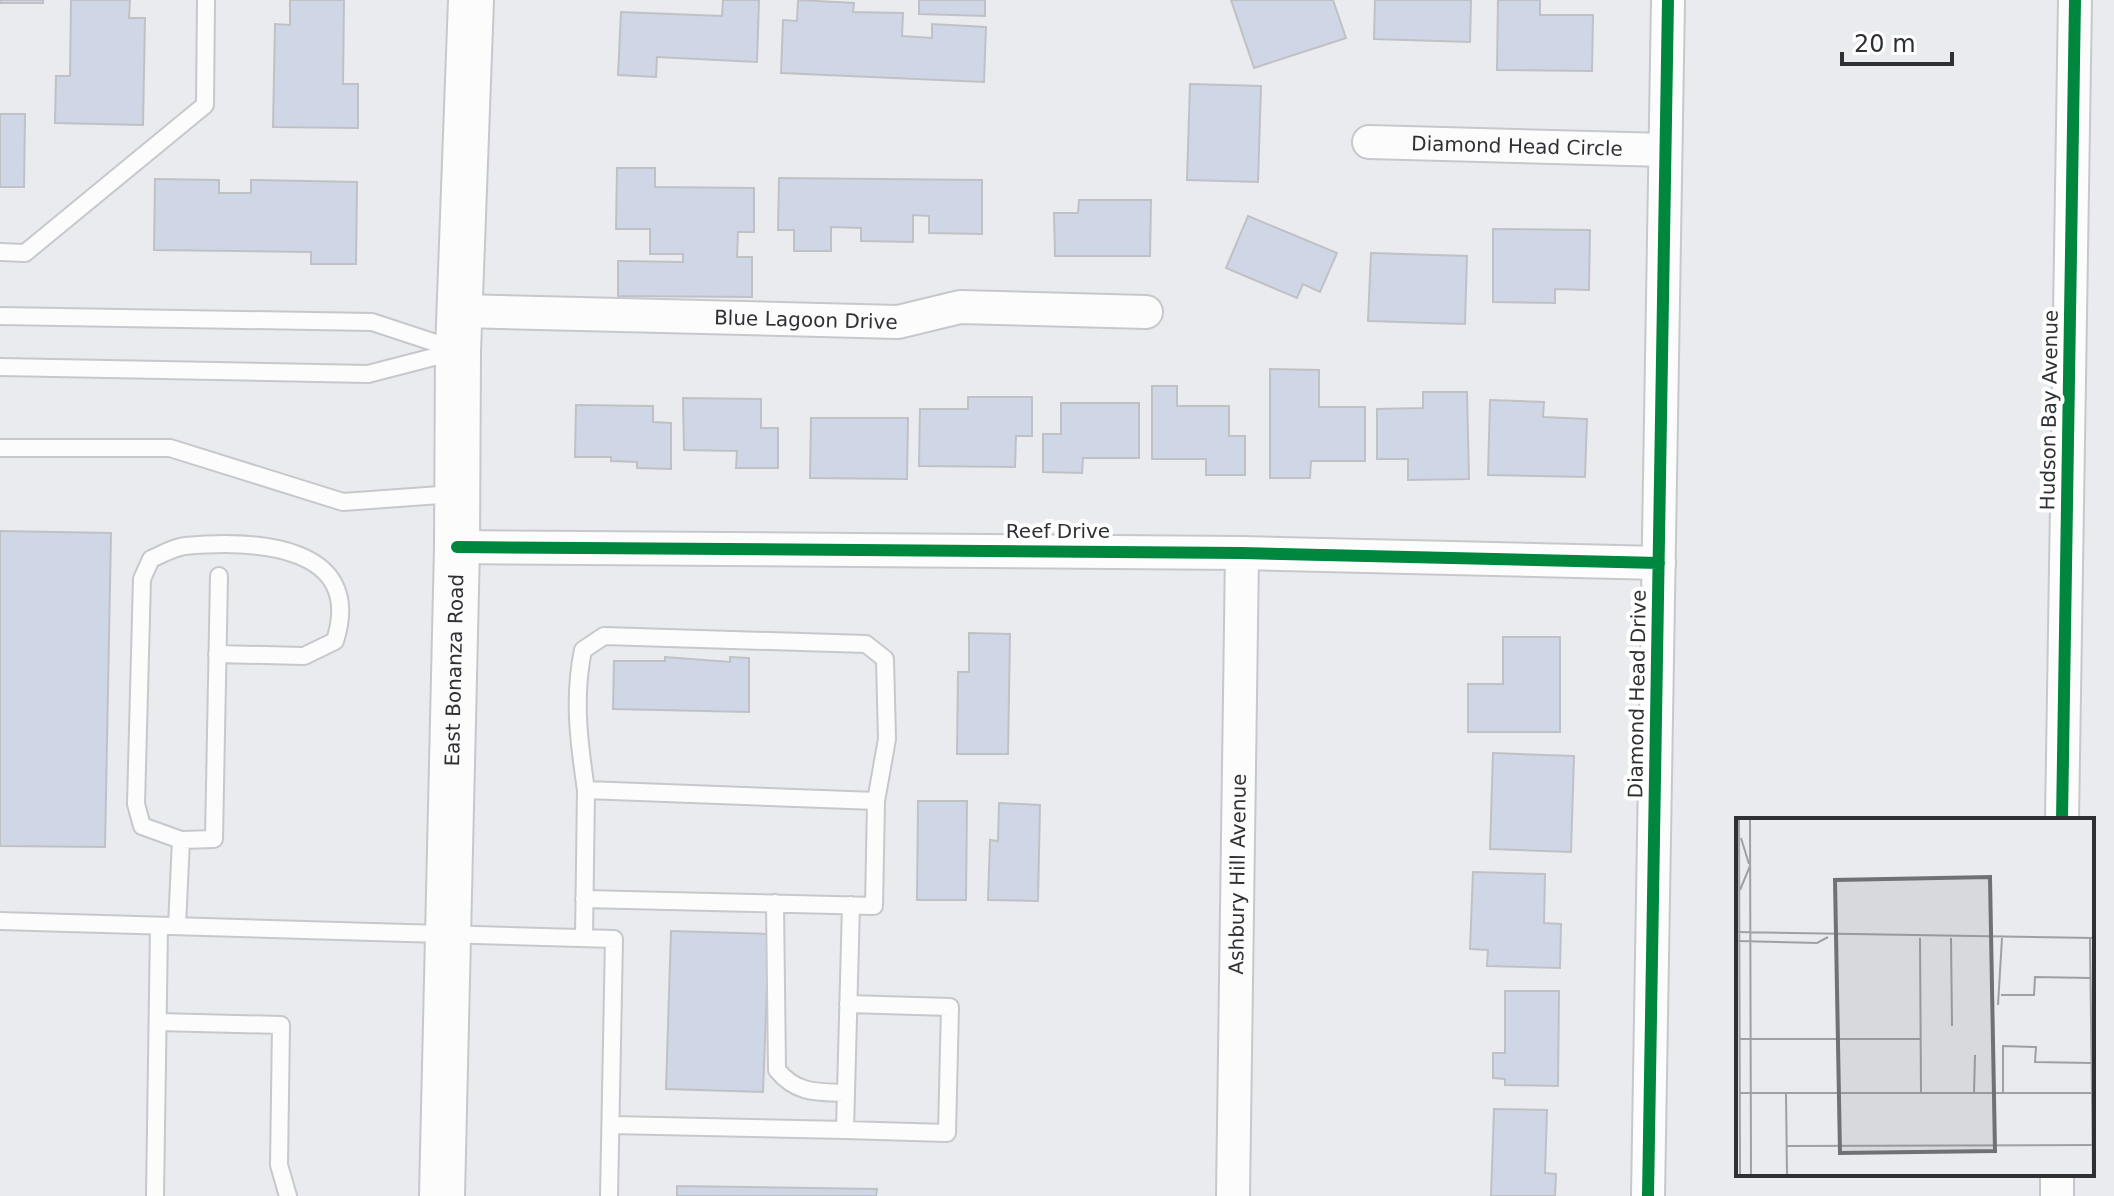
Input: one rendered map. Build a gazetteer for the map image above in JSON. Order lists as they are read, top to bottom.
{
  "streets": {
    "main road": ["East Bonanza Road"],
    "street": [
      "Diamond Head Circle",
      "Blue Lagoon Drive",
      "Hudson Bay Avenue",
      "Reef Drive",
      "Diamond Head Drive",
      "Ashbury Hill Avenue"
    ]
  },
  "crossings": [
    ["Diamond Head Circle", "Diamond Head Drive"],
    ["Blue Lagoon Drive", "East Bonanza Road"],
    ["Reef Drive", "East Bonanza Road"],
    ["Reef Drive", "Diamond Head Drive"],
    ["Reef Drive", "Ashbury Hill Avenue"]
  ],
  "scale_bar": "20 m"
}
